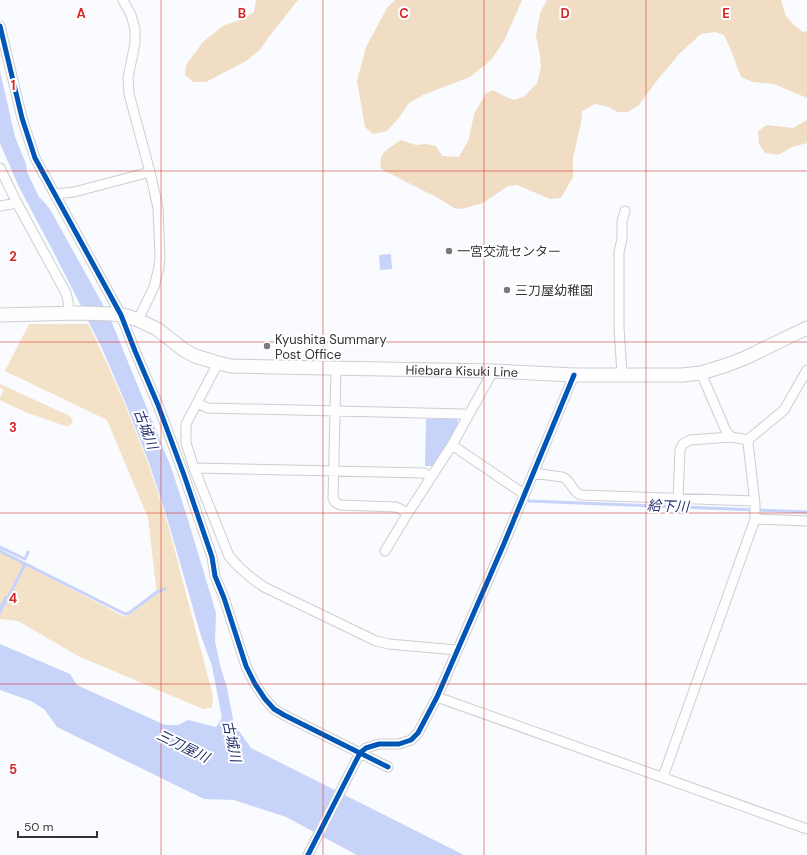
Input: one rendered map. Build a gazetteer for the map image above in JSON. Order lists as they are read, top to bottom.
{
  "streets": {
    "main road": ["Hiebara Kisuki Line"]
  },
  "water": ["古城川", "給下川", "三刀屋川"],
  "places": ["一宮交流センター", "三刀屋幼稚園", "Kyushita Summary Post Office"],
  "scale_bar": "50 m",
  "grid": {
    "columns": [
      "A",
      "B",
      "C",
      "D",
      "E"
    ],
    "rows": [
      "1",
      "2",
      "3",
      "4",
      "5"
    ]
  }
}
